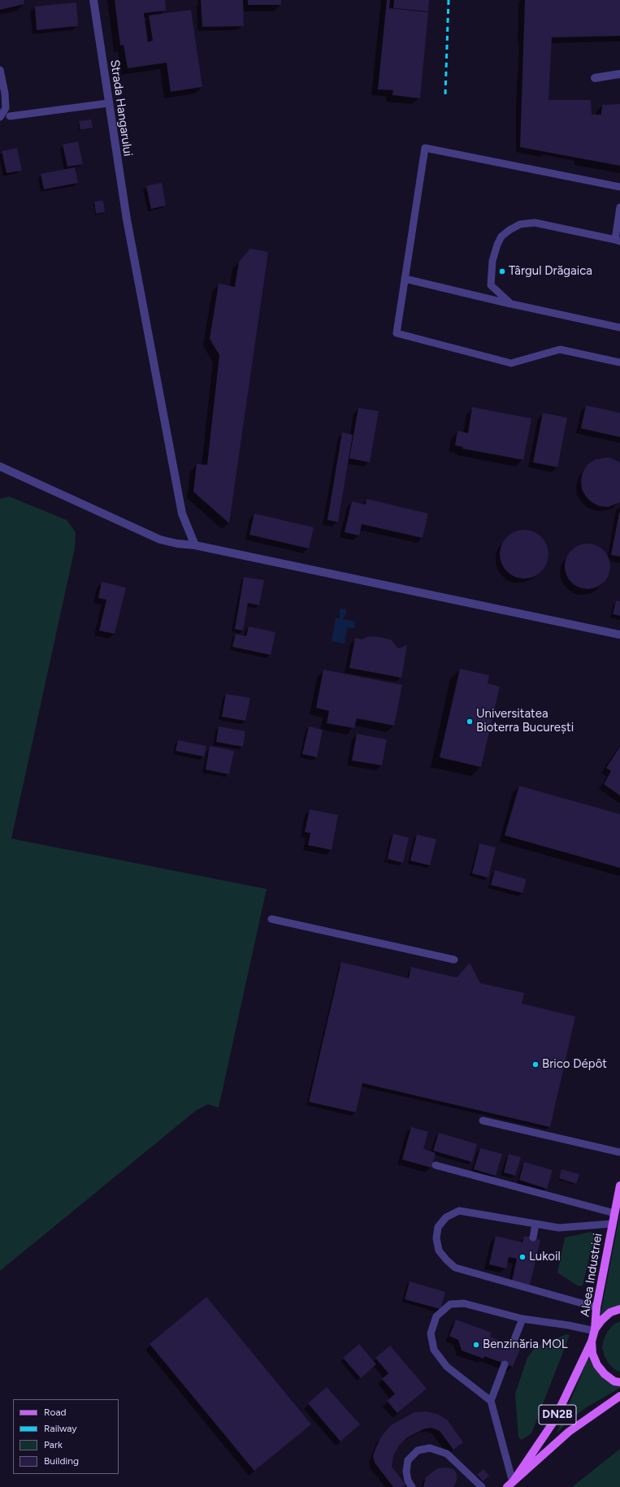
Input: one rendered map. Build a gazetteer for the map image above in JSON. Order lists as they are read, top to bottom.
{
  "streets": {
    "main road": ["Aleea Industriei", "DN2B"],
    "street": ["Strada Hangarului"]
  },
  "crossings": [
    ["Aleea Industriei", "DN2B"]
  ],
  "places": [
    "Târgul Drăgaica",
    "Universitatea Bioterra București",
    "Brico Dépôt",
    "Lukoil",
    "Benzinăria MOL"
  ],
  "legend": [
    "Road",
    "Railway",
    "Park",
    "Building"
  ]
}
